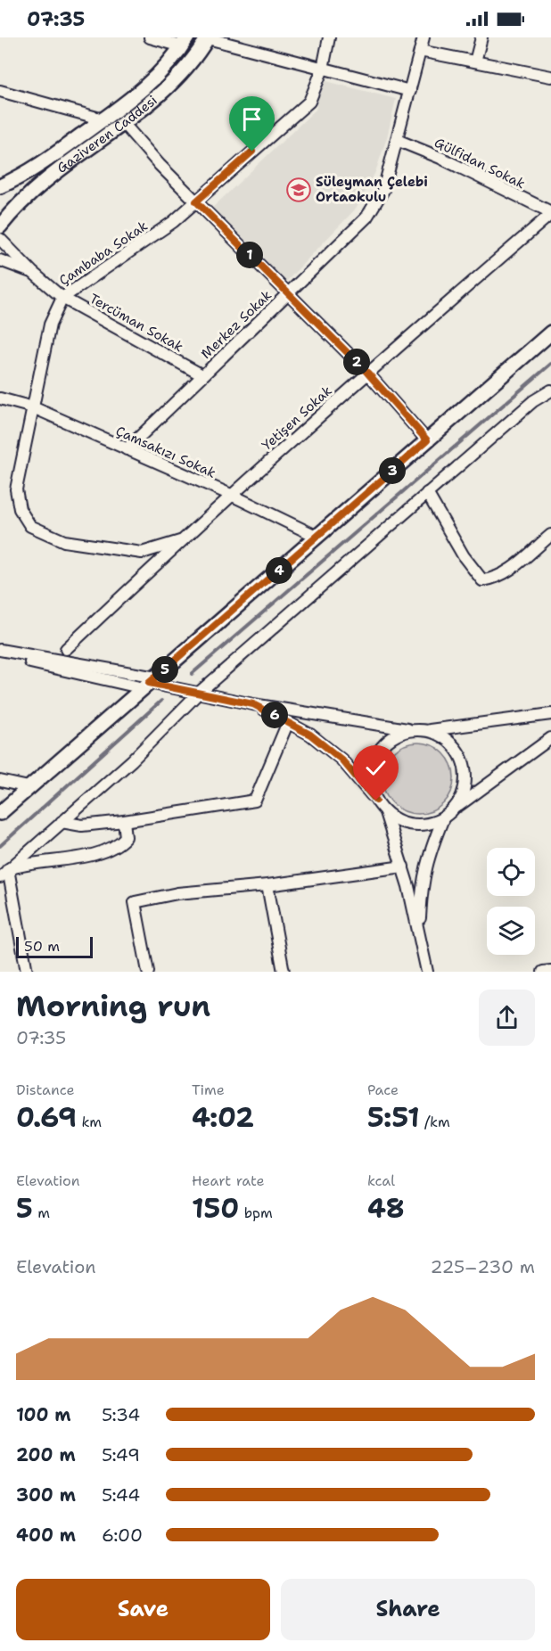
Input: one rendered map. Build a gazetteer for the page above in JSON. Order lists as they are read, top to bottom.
{
  "streets": {
    "main road": ["Gaziveren Caddesi"],
    "street": [
      "Gülfidan Sokak",
      "Çambaba Sokak",
      "Tercüman Sokak",
      "Merkez Sokak",
      "Yetişen Sokak",
      "Çamsakızı Sokak"
    ]
  },
  "crossings": [
    ["Gülfidan Sokak", "Merkez Sokak"],
    ["Gülfidan Sokak", "Yetişen Sokak"],
    ["Çambaba Sokak", "Tercüman Sokak"],
    ["Çambaba Sokak", "Yetişen Sokak"],
    ["Çambaba Sokak", "Çamsakızı Sokak"],
    ["Tercüman Sokak", "Merkez Sokak"],
    ["Merkez Sokak", "Çamsakızı Sokak"],
    ["Yetişen Sokak", "Çamsakızı Sokak"]
  ],
  "places": {
    "school or university": ["Süleyman Çelebi Ortaokulu"]
  },
  "scale_bar": "50 m",
  "page": {
    "status": "07:35",
    "pins": [
      "1",
      "2",
      "3",
      "4",
      "5",
      "6"
    ],
    "scale": "50 m",
    "heading": ["Morning run", "07:35"],
    "stats": [
      ["Distance", "0.69 km"],
      ["Time", "4:02"],
      ["Pace", "5:51 /km"],
      ["Elevation", "5 m"],
      ["Heart rate", "150 bpm"],
      ["kcal", "48"]
    ],
    "chart": ["Elevation", "225–230 m"],
    "list": [
      {
        "name": "100 m",
        "note": "5:34"
      },
      {
        "name": "200 m",
        "note": "5:49"
      },
      {
        "name": "300 m",
        "note": "5:44"
      },
      {
        "name": "400 m",
        "note": "6:00"
      }
    ],
    "buttons": ["Save", "Share"]
  }
}
